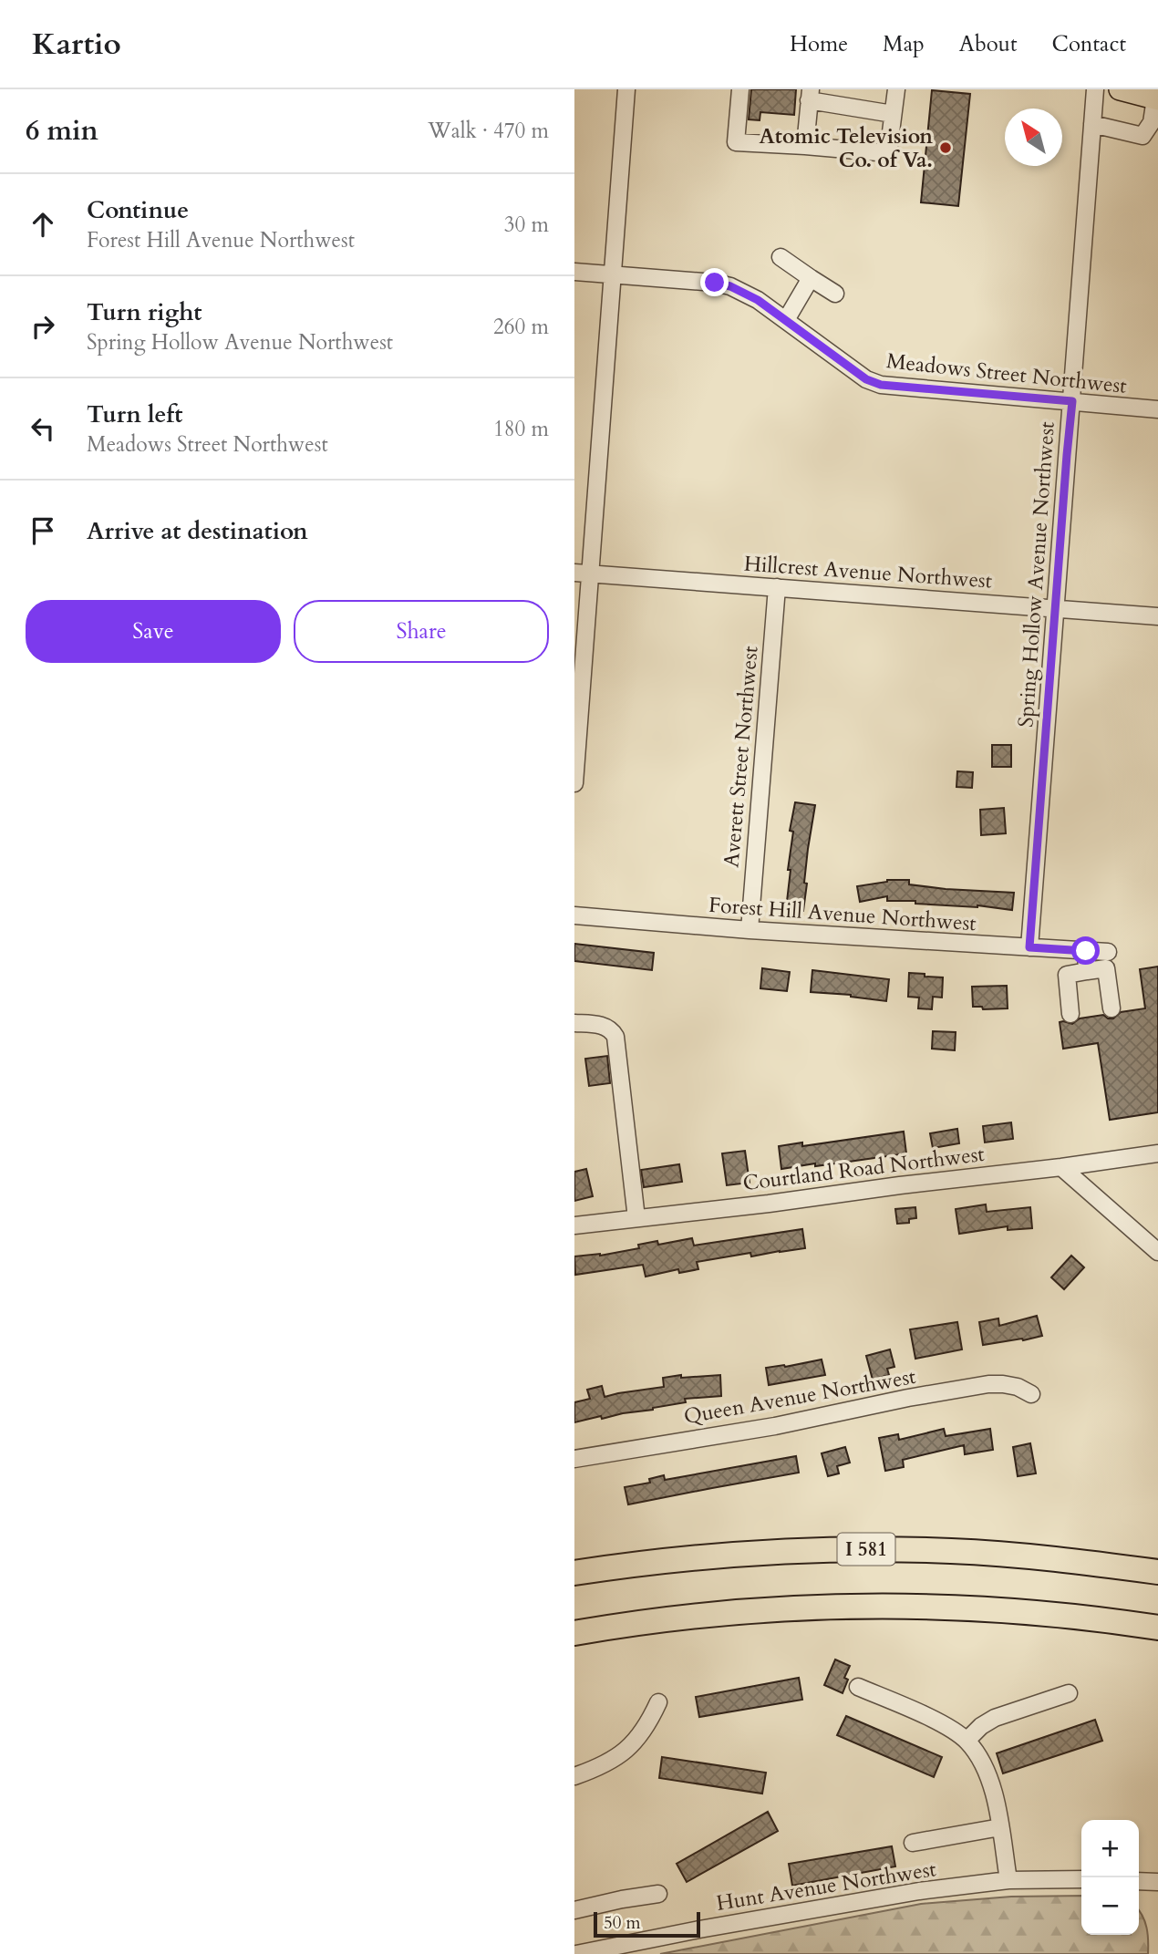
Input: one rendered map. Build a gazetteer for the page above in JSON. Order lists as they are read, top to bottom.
{
  "streets": {
    "highway": ["I 581"],
    "street": [
      "Meadows Street Northwest",
      "Hillcrest Avenue Northwest",
      "Spring Hollow Avenue Northwest",
      "Averett Street Northwest",
      "Forest Hill Avenue Northwest",
      "Courtland Road Northwest",
      "Queen Avenue Northwest",
      "Hunt Avenue Northwest"
    ]
  },
  "crossings": [
    ["Meadows Street Northwest", "Spring Hollow Avenue Northwest"],
    ["Hillcrest Avenue Northwest", "Spring Hollow Avenue Northwest"],
    ["Hillcrest Avenue Northwest", "Averett Street Northwest"],
    ["Spring Hollow Avenue Northwest", "Forest Hill Avenue Northwest"],
    ["Averett Street Northwest", "Forest Hill Avenue Northwest"]
  ],
  "places": ["Atomic Television Co. of Va."],
  "scale_bar": "50 m",
  "north": "top left",
  "page": {
    "header": "Kartio",
    "nav": [
      "Home",
      "Map",
      "About",
      "Contact"
    ],
    "heading": ["6 min", "Walk · 470 m"],
    "list": [
      ["Continue", "Forest Hill Avenue Northwest", "30 m"],
      ["Turn right", "Spring Hollow Avenue Northwest", "260 m"],
      ["Turn left", "Meadows Street Northwest", "180 m"],
      "Arrive at destination"
    ],
    "buttons": ["Save", "Share"],
    "map_buttons": ["+", "−"],
    "scale": "50 m"
  }
}
